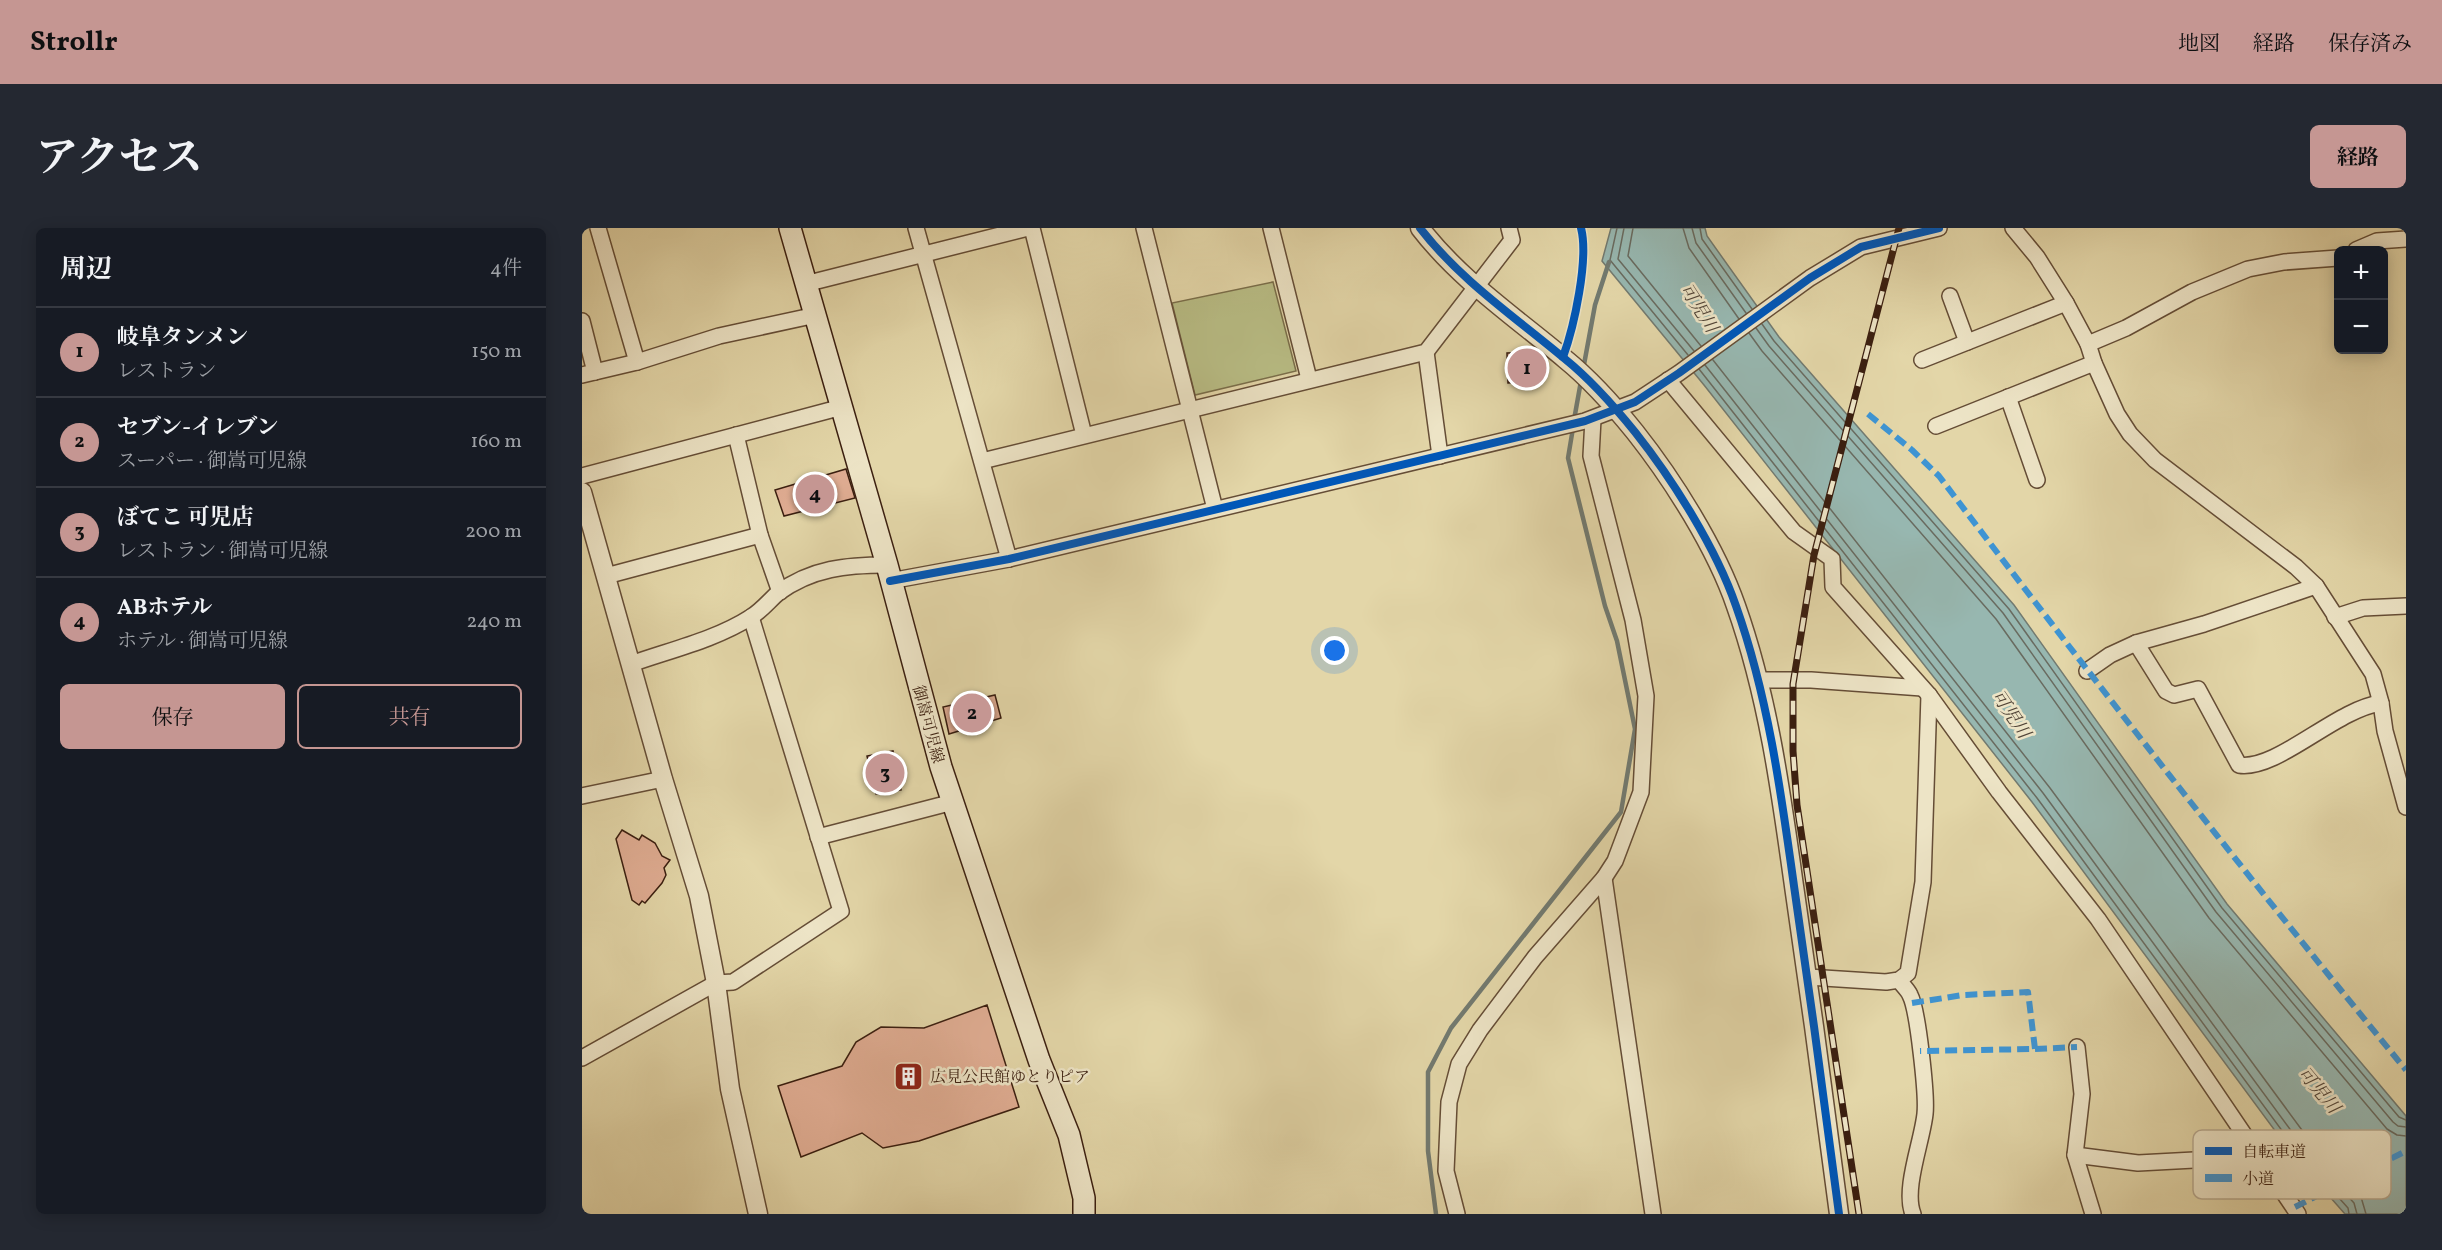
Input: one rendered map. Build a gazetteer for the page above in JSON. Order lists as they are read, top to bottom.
{
  "streets": {
    "main road": ["御嵩可児線"]
  },
  "water": ["可児川"],
  "places": {
    "building": ["広見公民館ゆとりピア"]
  },
  "legend": ["自転車道", "小道"],
  "page": {
    "header": "Strollr",
    "nav": ["地図", "経路", "保存済み"],
    "title": "アクセス",
    "buttons": [
      "経路",
      ["保存", "共有"]
    ],
    "heading": ["周辺", "4件"],
    "map_buttons": ["+", "−"],
    "list": [
      {
        "mark": "1",
        "name": "岐阜タンメン",
        "note": "レストラン",
        "value": "150 m"
      },
      {
        "mark": "2",
        "name": "セブン-イレブン",
        "note": "スーパー · 御嵩可児線",
        "value": "160 m"
      },
      {
        "mark": "3",
        "name": "ぼてこ 可児店",
        "note": "レストラン · 御嵩可児線",
        "value": "200 m"
      },
      {
        "mark": "4",
        "name": "ABホテル",
        "note": "ホテル · 御嵩可児線",
        "value": "240 m"
      }
    ],
    "pins": [
      "1",
      "4",
      "2",
      "3"
    ]
  }
}
